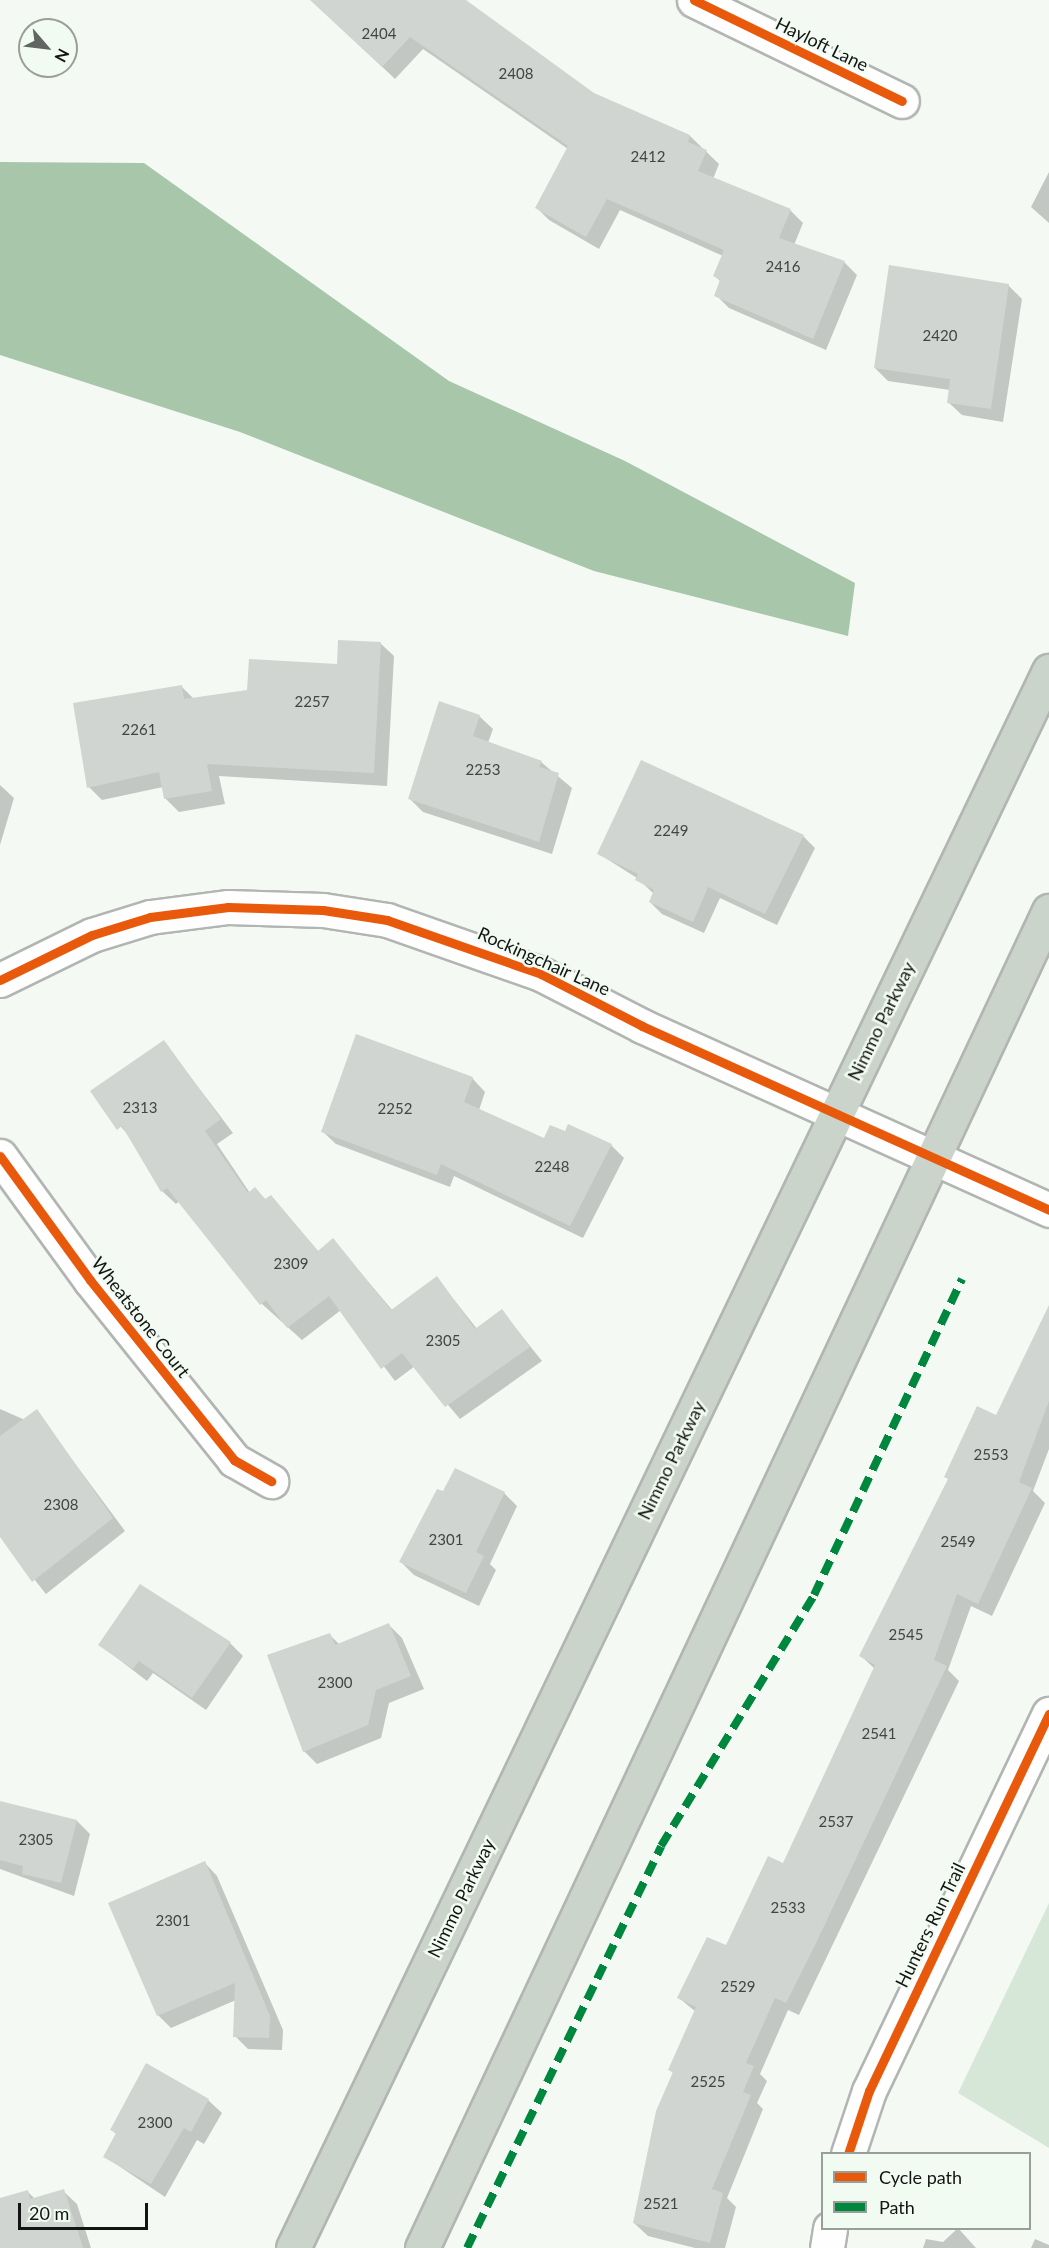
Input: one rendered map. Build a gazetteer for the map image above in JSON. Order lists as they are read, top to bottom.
{
  "streets": {
    "highway": ["Nimmo Parkway"],
    "street": [
      "Hayloft Lane",
      "Rockingchair Lane",
      "Wheatstone Court",
      "Hunters Run Trail"
    ]
  },
  "crossings": [
    ["Rockingchair Lane", "Nimmo Parkway"]
  ],
  "house_numbers": [
    "2404",
    "2408",
    "2412",
    "2416",
    "2420",
    "2257",
    "2261",
    "2253",
    "2249",
    "2313",
    "2252",
    "2248",
    "2309",
    "2305",
    "2553",
    "2308",
    "2301",
    "2549",
    "2545",
    "2300",
    "2541",
    "2537",
    "2305",
    "2533",
    "2301",
    "2529",
    "2525",
    "2300",
    "2521"
  ],
  "legend": ["Cycle path", "Path"],
  "scale_bar": "20 m",
  "north": "bottom right"
}
